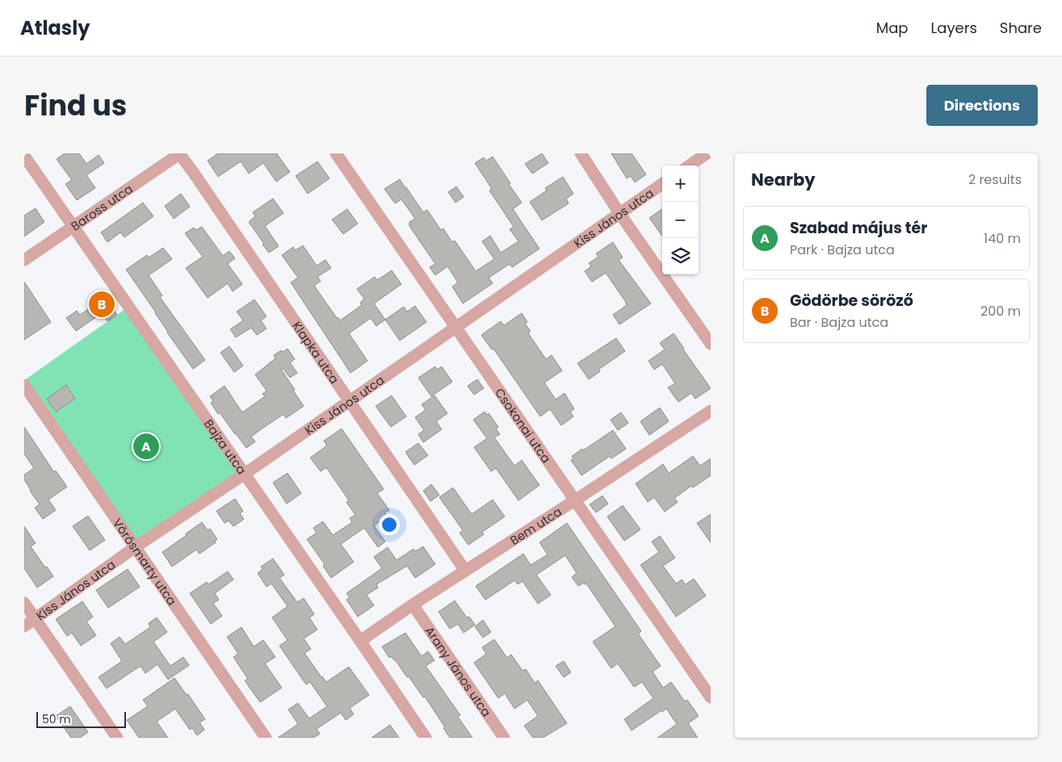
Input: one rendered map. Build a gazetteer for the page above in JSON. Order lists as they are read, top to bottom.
{
  "streets": {
    "street": [
      "Baross utca",
      "Kiss János utca",
      "Klapka utca",
      "Csokonai utca",
      "Bajza utca",
      "Bem utca",
      "Vörösmarty utca",
      "Arany János utca"
    ]
  },
  "crossings": [
    ["Baross utca", "Klapka utca"],
    ["Baross utca", "Bajza utca"],
    ["Kiss János utca", "Klapka utca"],
    ["Kiss János utca", "Csokonai utca"],
    ["Kiss János utca", "Bajza utca"],
    ["Kiss János utca", "Vörösmarty utca"],
    ["Klapka utca", "Bem utca"],
    ["Csokonai utca", "Bem utca"],
    ["Bajza utca", "Bem utca"],
    ["Bem utca", "Arany János utca"]
  ],
  "scale_bar": "50 m",
  "page": {
    "header": "Atlasly",
    "nav": ["Map", "Layers", "Share"],
    "title": "Find us",
    "buttons": "Directions",
    "heading": ["Nearby", "2 results"],
    "map_buttons": ["+", "−"],
    "list": [
      {
        "mark": "A",
        "name": "Szabad május tér",
        "note": "Park · Bajza utca",
        "value": "140 m"
      },
      {
        "mark": "B",
        "name": "Gödörbe söröző",
        "note": "Bar · Bajza utca",
        "value": "200 m"
      }
    ],
    "pins": ["B", "A"],
    "scale": "50 m"
  }
}
